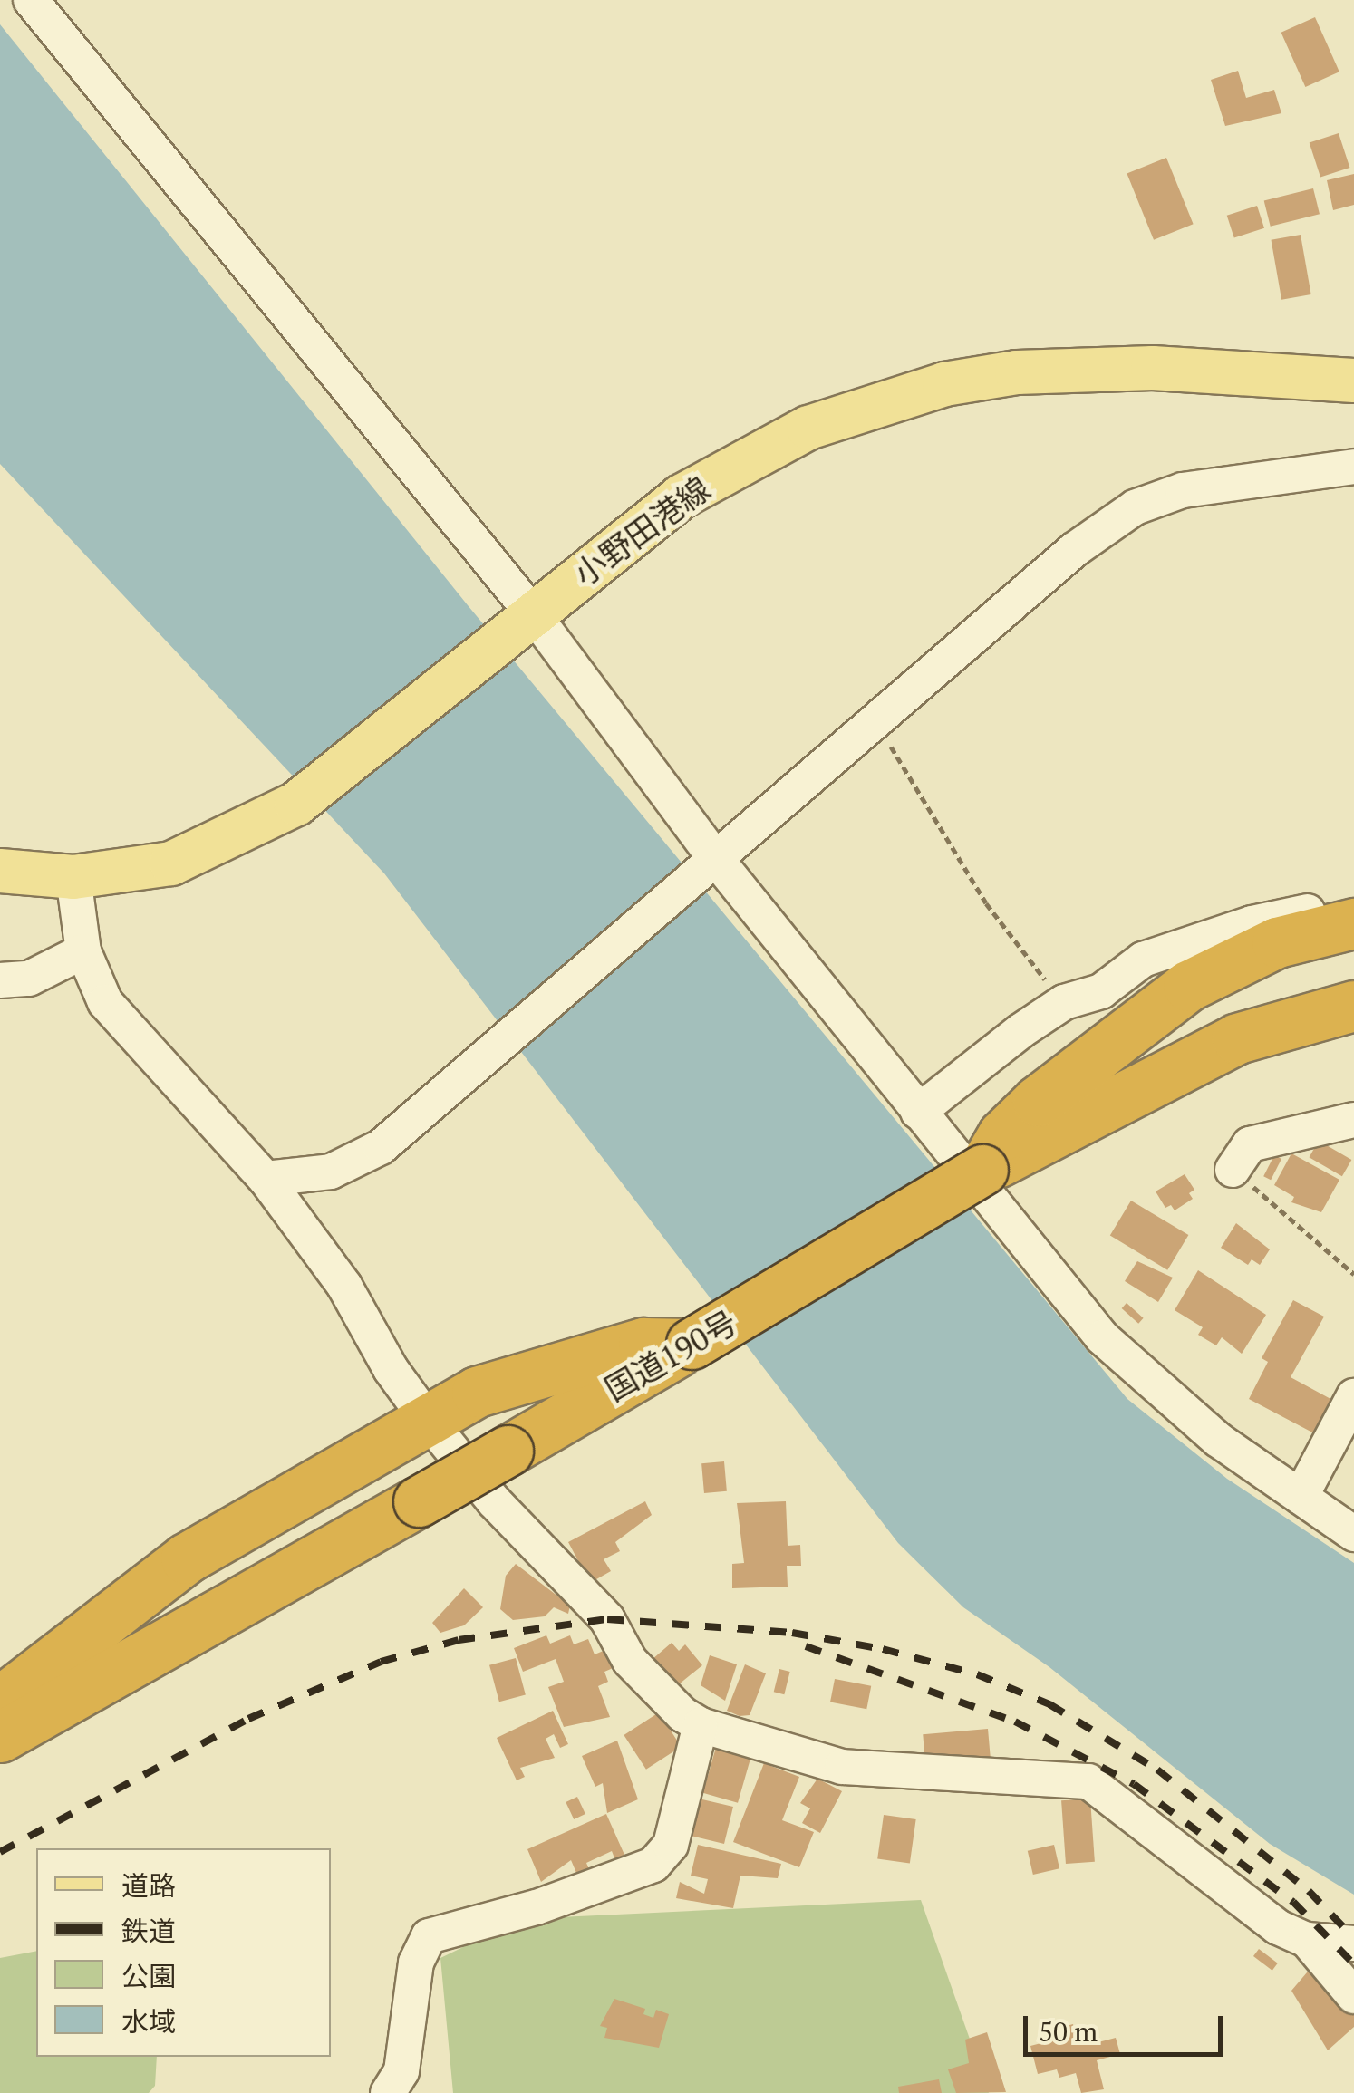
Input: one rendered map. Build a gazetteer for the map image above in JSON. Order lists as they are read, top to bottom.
{
  "streets": {
    "highway": ["国道190号"],
    "main road": ["小野田港線"]
  },
  "legend": [
    "道路",
    "鉄道",
    "公園",
    "水域"
  ],
  "scale_bar": "50 m"
}
